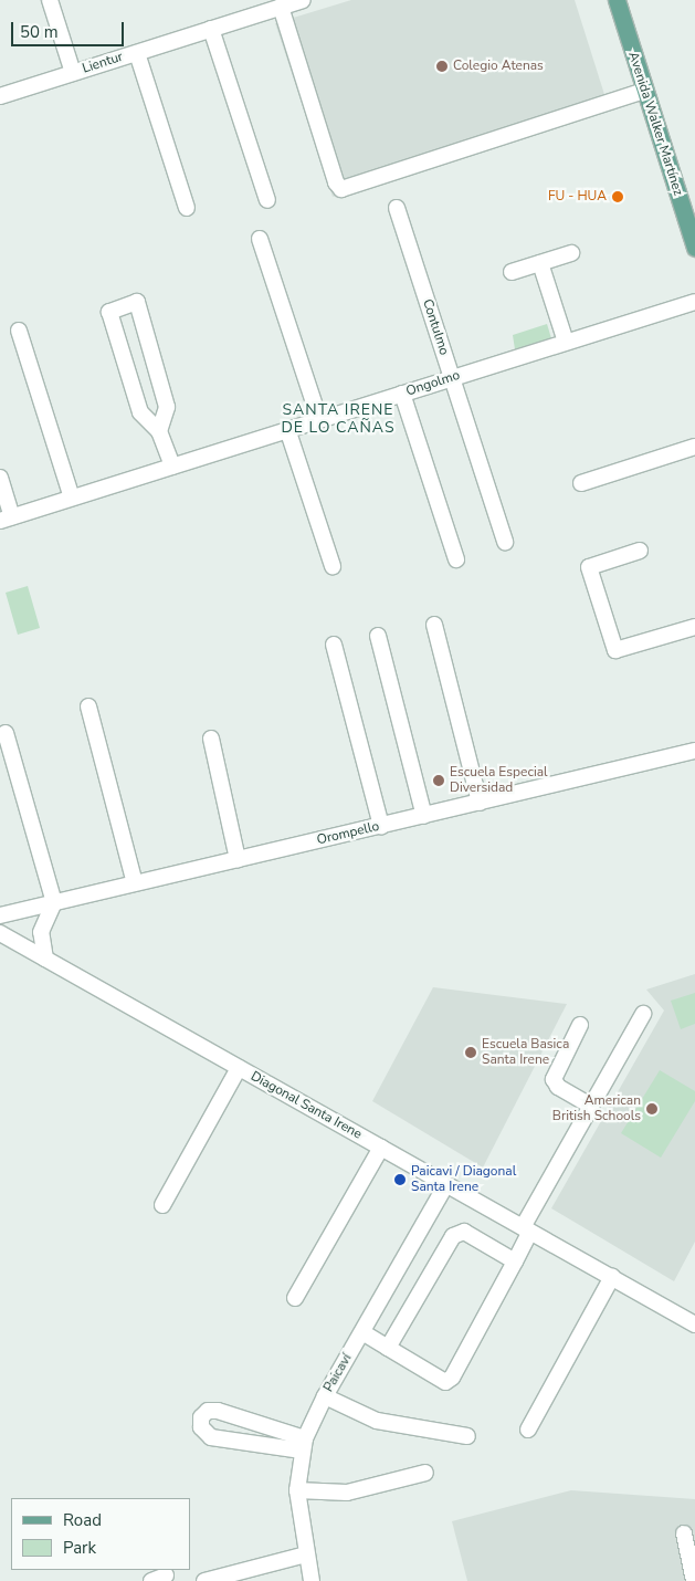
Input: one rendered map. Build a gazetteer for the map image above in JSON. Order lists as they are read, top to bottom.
{
  "streets": {
    "main road": ["Avenida Walker Martínez"],
    "street": [
      "Lientur",
      "Contulmo",
      "Ongolmo",
      "Orompello",
      "Diagonal Santa Irene",
      "Paicaví"
    ]
  },
  "crossings": [
    ["Contulmo", "Ongolmo"],
    ["Diagonal Santa Irene", "Paicaví"]
  ],
  "districts": ["SANTA IRENE DE LO CAÑAS"],
  "places": [
    "Colegio Atenas",
    "FU - HUA",
    "Escuela Especial Diversidad",
    "Escuela Basica Santa Irene",
    "American British Schools",
    "Paicavi / Diagonal Santa Irene"
  ],
  "legend": ["Road", "Park"],
  "scale_bar": "50 m"
}
